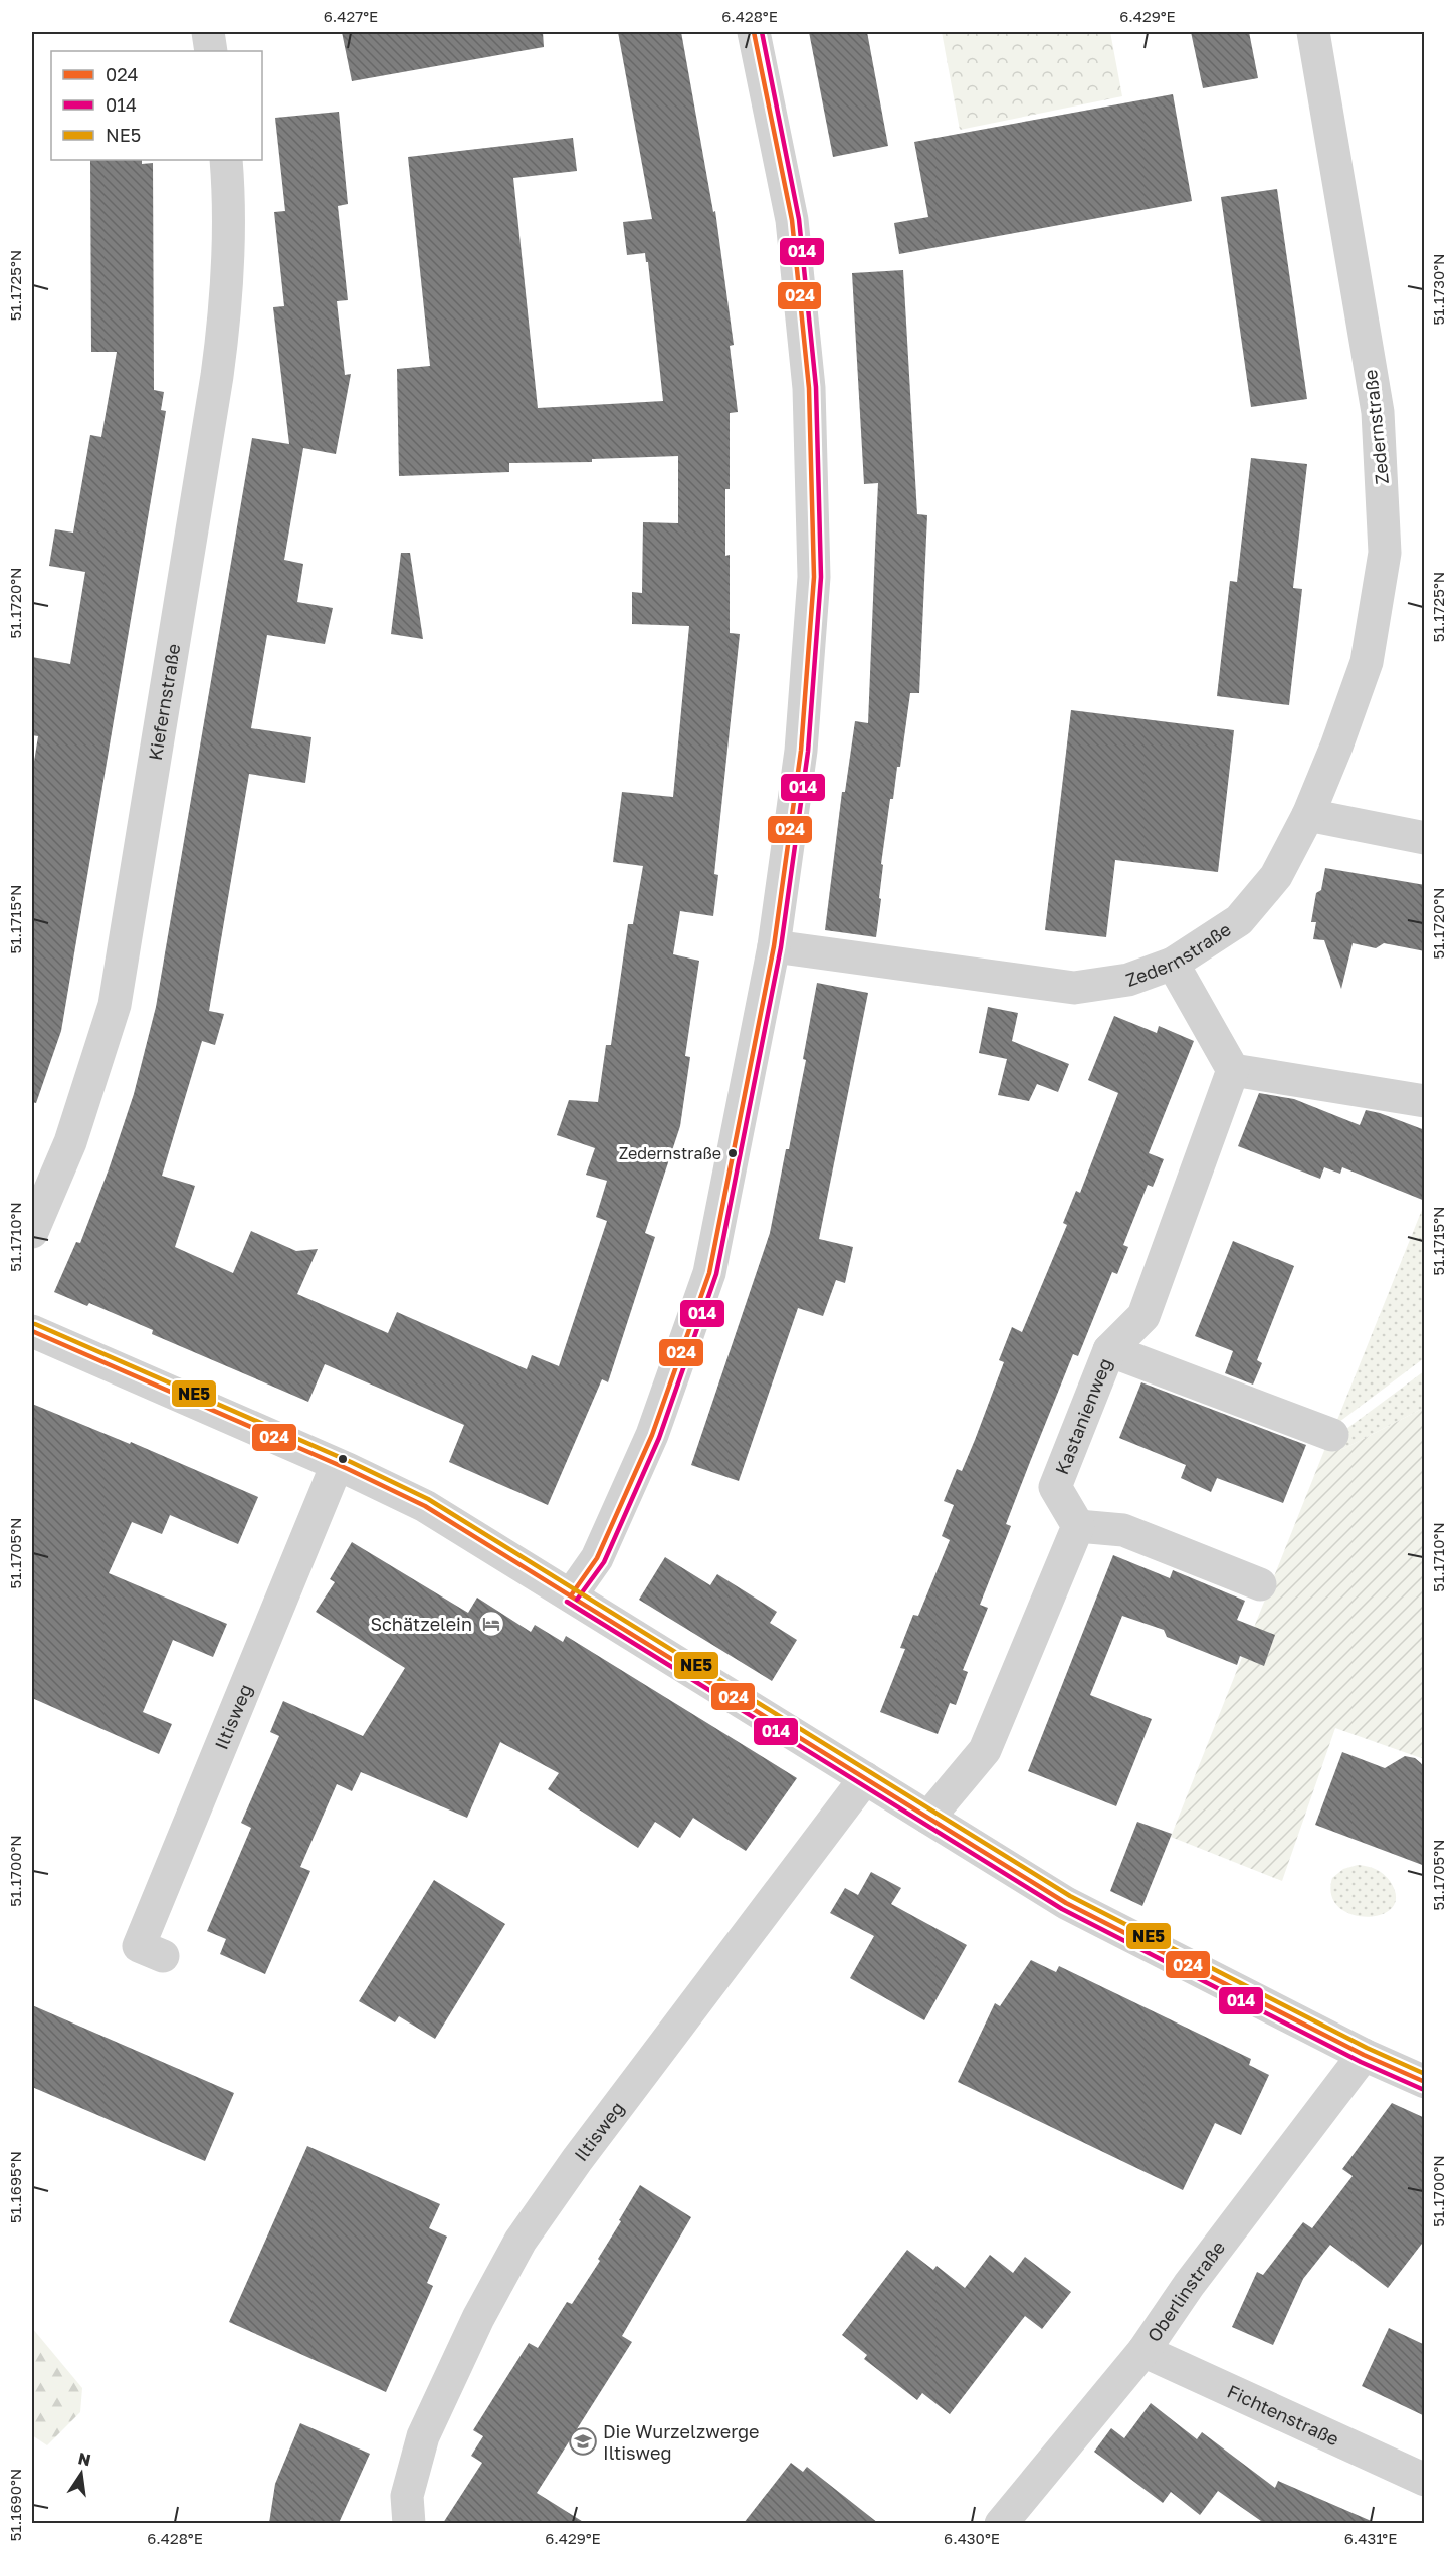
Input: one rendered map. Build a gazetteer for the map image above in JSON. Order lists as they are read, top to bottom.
{
  "streets": {
    "street": [
      "Zedernstraße",
      "Kiefernstraße",
      "Kastanienweg",
      "Iltisweg",
      "Oberlinstraße",
      "Fichtenstraße"
    ]
  },
  "crossings": [
    ["Oberlinstraße", "Fichtenstraße"]
  ],
  "places": {
    "other": ["Zedernstraße"],
    "hotel": ["Schätzelein"],
    "school or university": ["Die Wurzelzwerge Iltisweg"]
  },
  "lines": ["transit line 024", "transit line 014", "transit line NE5"],
  "legend": ["024", "014", "NE5"],
  "north": "top",
  "coordinates": [
    "6.427°E",
    "6.428°E",
    "6.429°E",
    "51.1725°N",
    "51.1730°N",
    "51.1720°N",
    "51.1715°N",
    "51.1710°N",
    "51.1705°N",
    "51.1700°N",
    "51.1695°N",
    "51.1690°N",
    "6.430°E",
    "6.431°E"
  ]
}
